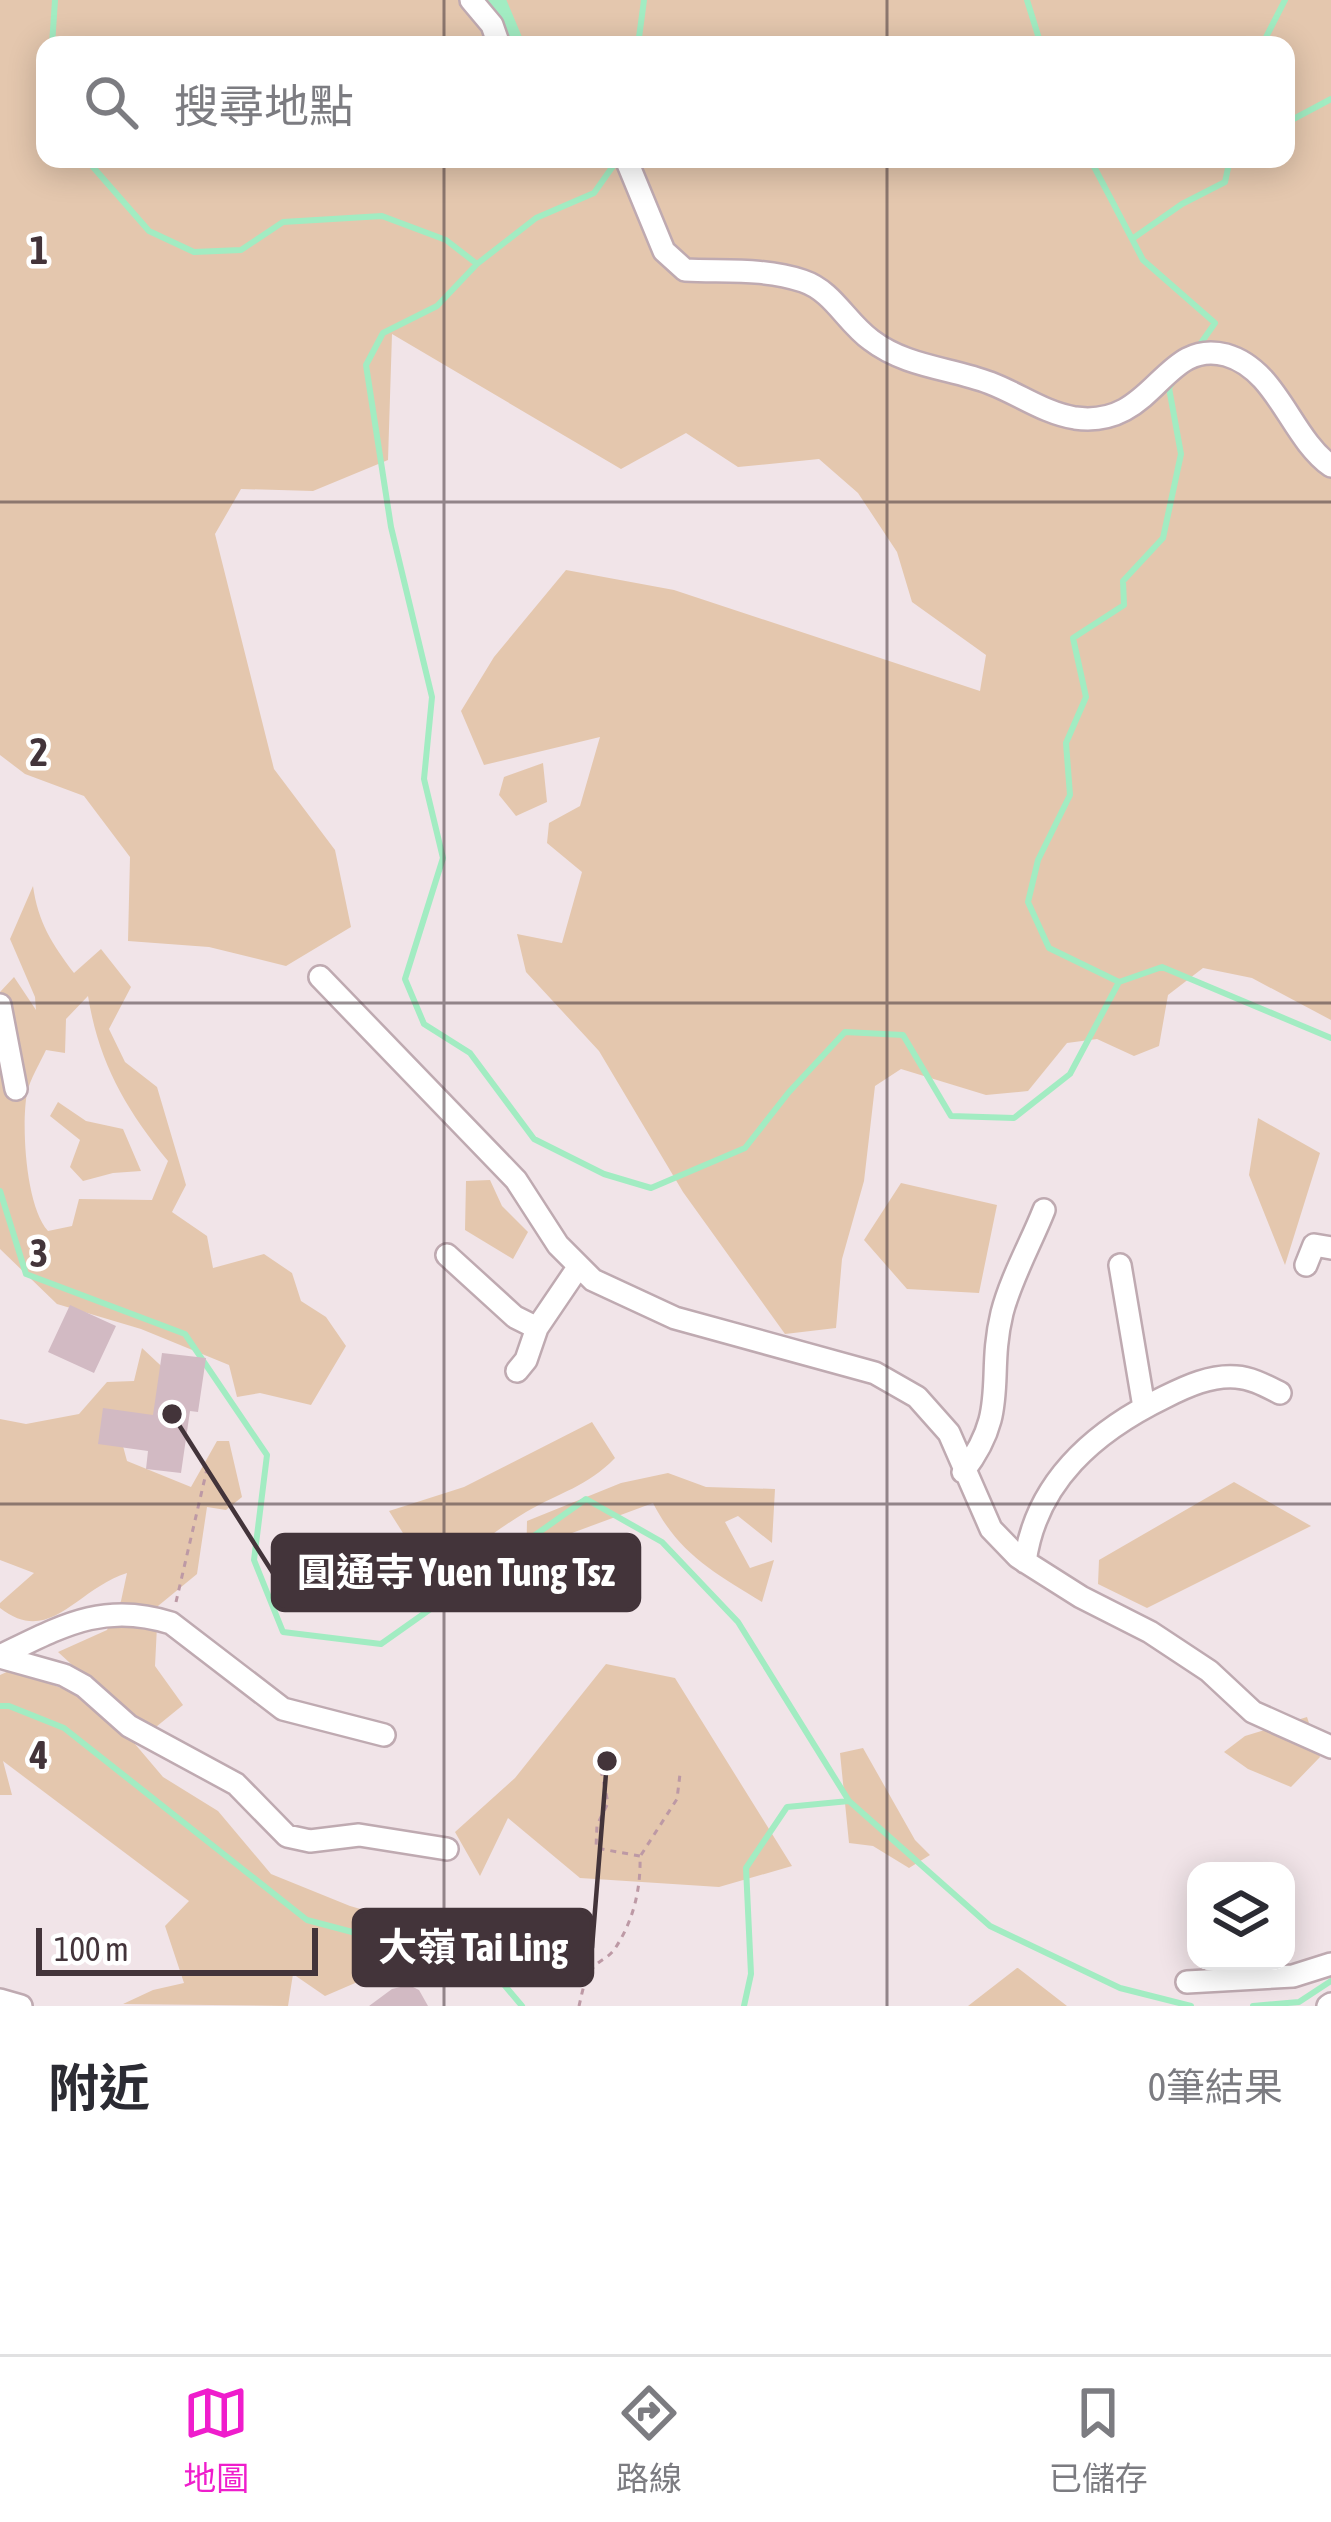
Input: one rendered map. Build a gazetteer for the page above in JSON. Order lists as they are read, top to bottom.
{
  "places": ["圓通寺 Yuen Tung Tsz", "大嶺 Tai Ling"],
  "scale_bar": "100 m",
  "page": {
    "search": "搜尋地點",
    "scale": "100 m",
    "heading": ["附近", "0筆結果"],
    "nav": ["地圖", "路線", "已儲存"]
  },
  "grid": {
    "rows": [
      "1",
      "2",
      "3",
      "4"
    ]
  }
}
